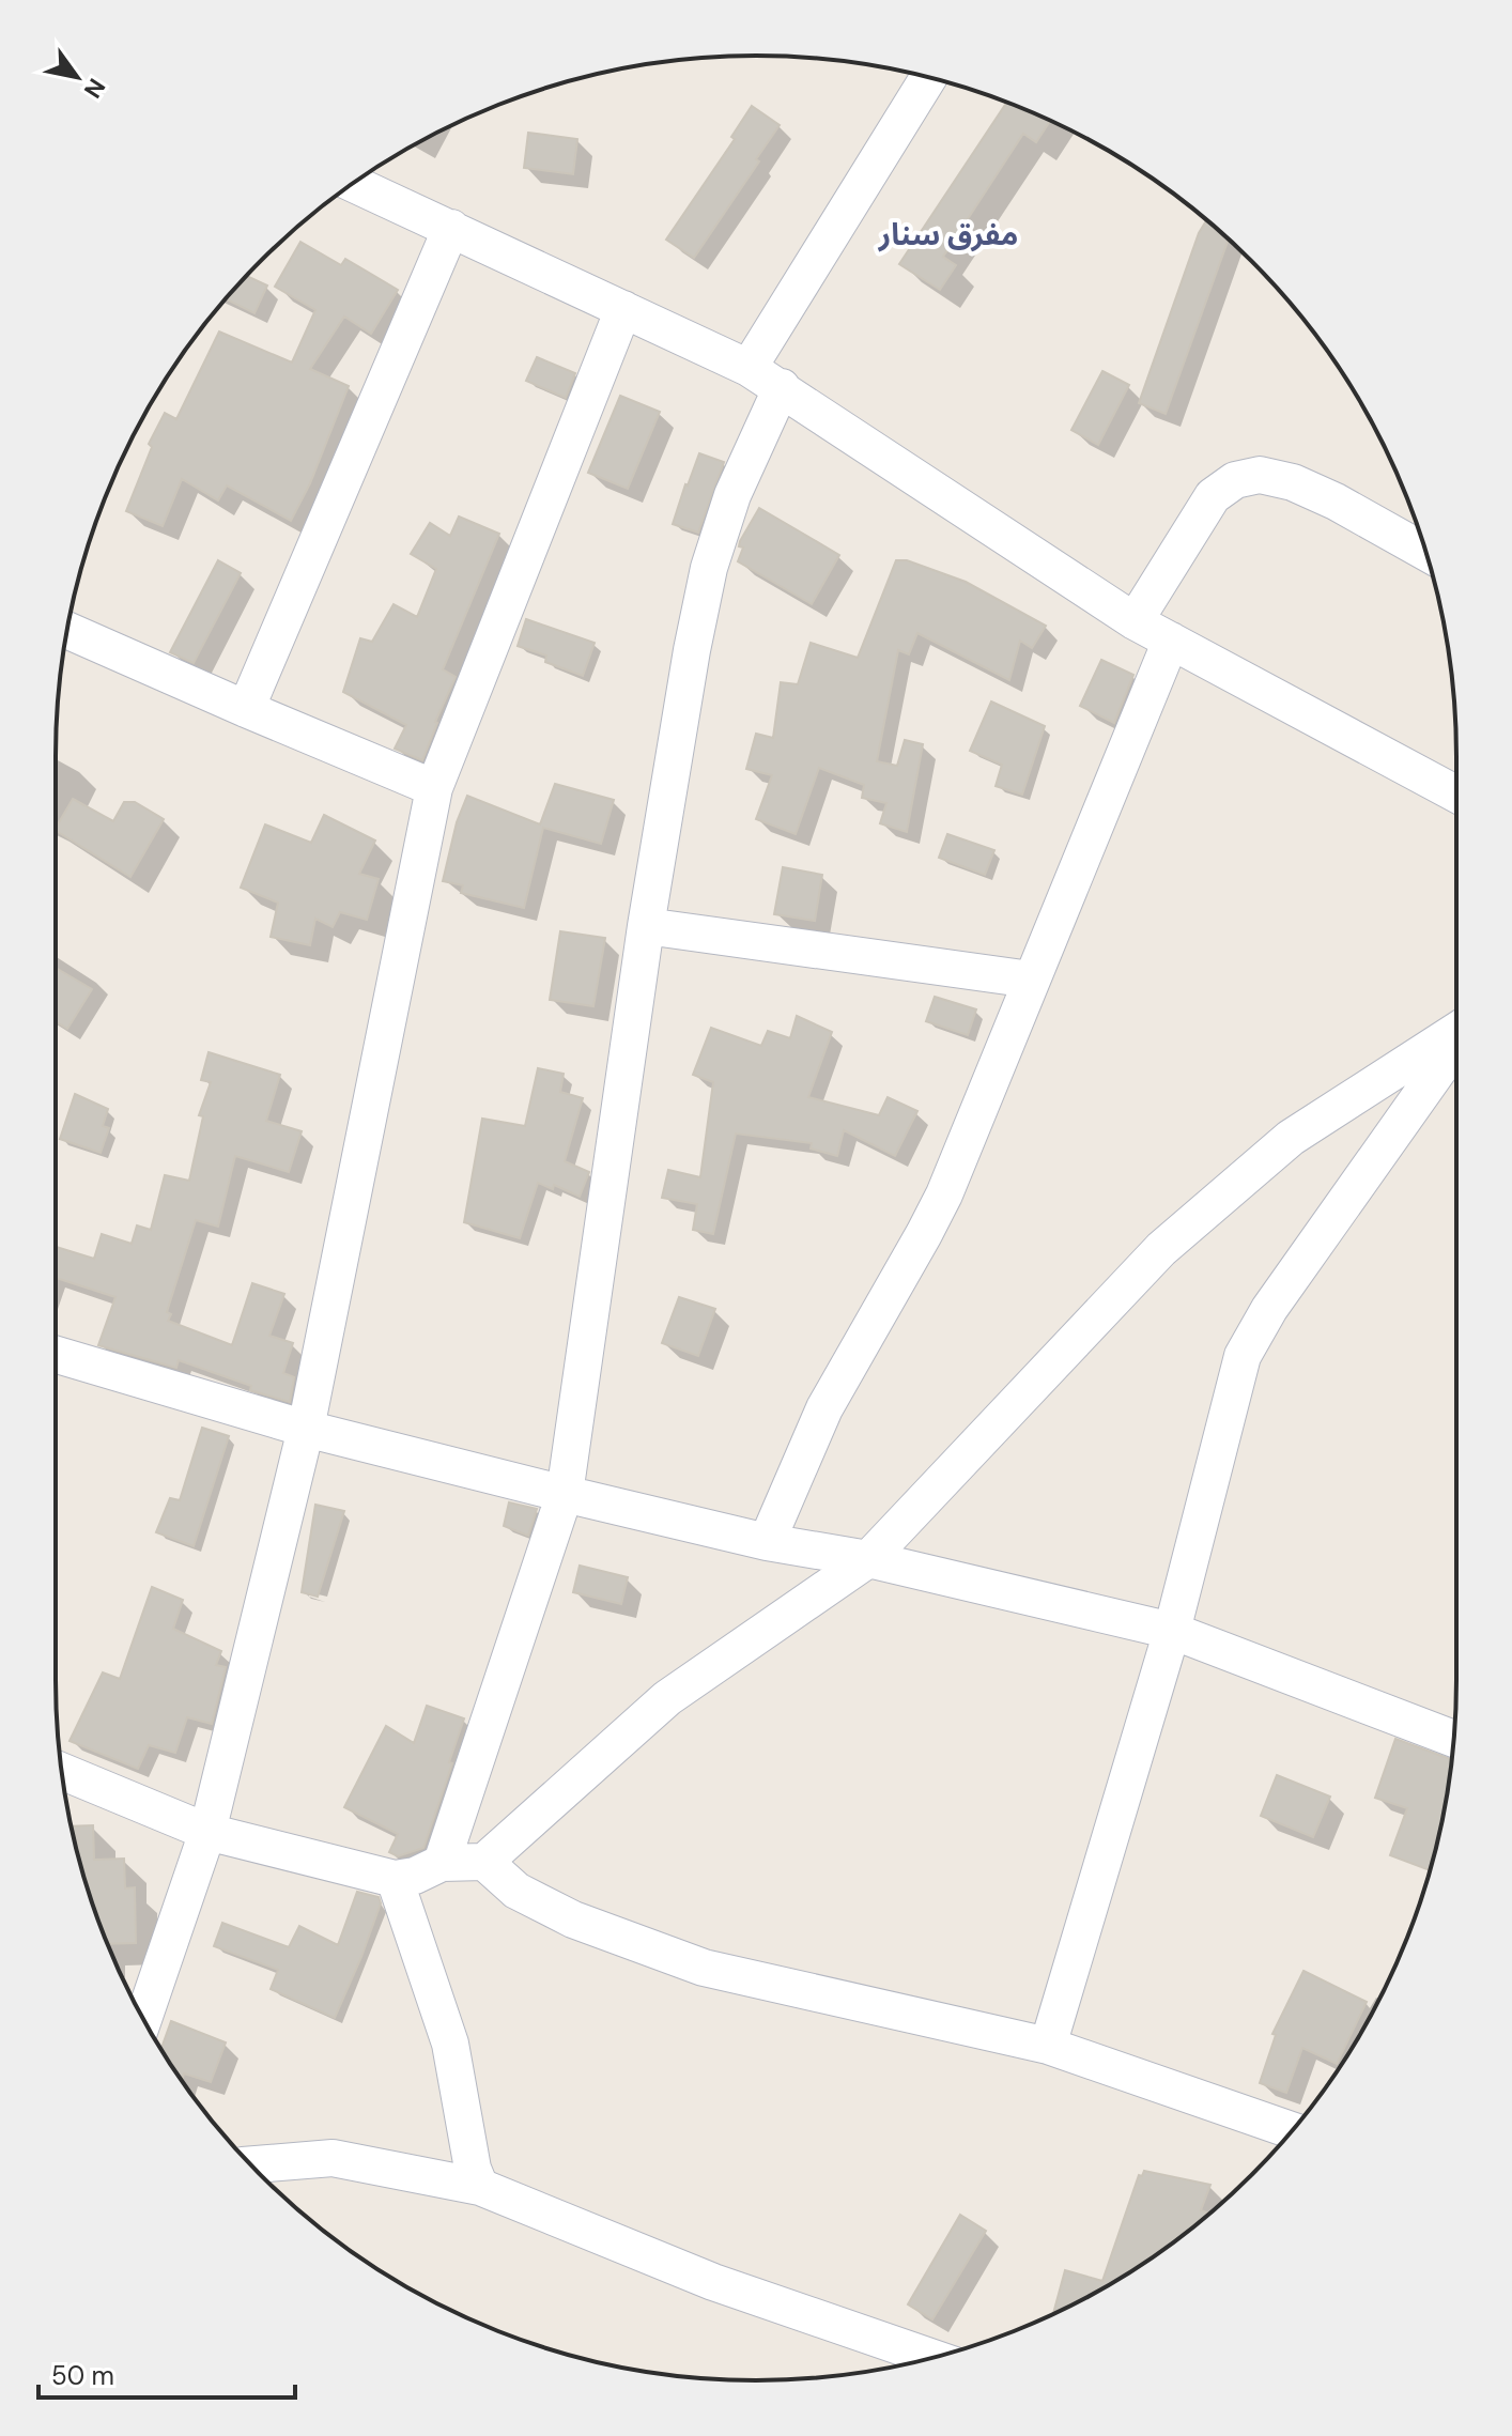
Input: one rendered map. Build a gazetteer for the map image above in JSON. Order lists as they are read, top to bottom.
{
  "districts": ["مفرق سنار"],
  "scale_bar": "50 m",
  "north": "bottom right"
}
